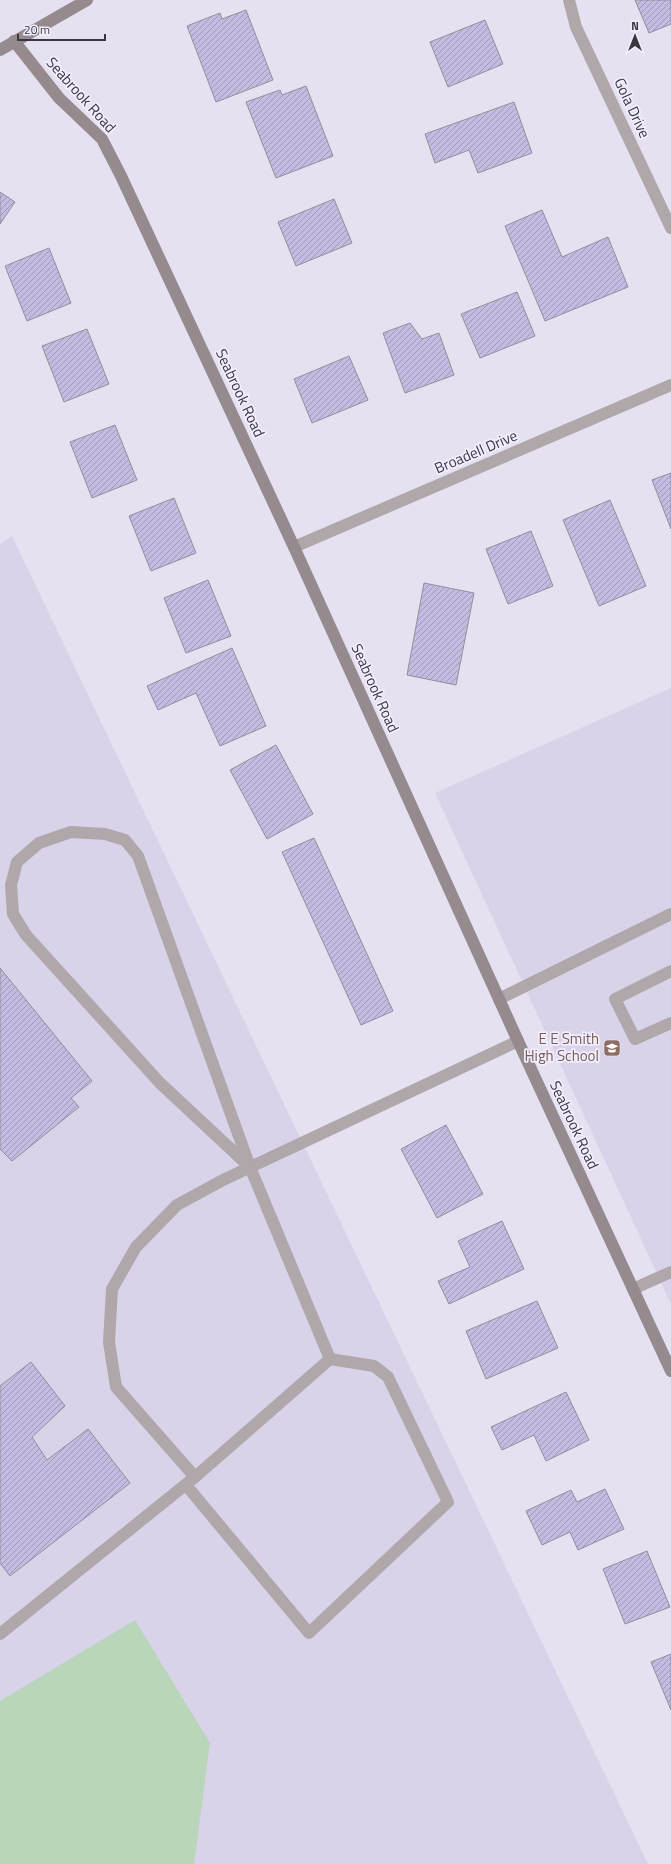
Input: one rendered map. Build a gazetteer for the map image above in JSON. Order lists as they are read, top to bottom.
{
  "streets": {
    "street": ["Seabrook Road", "Gola Drive", "Broadell Drive"]
  },
  "crossings": [
    ["Seabrook Road", "Broadell Drive"]
  ],
  "places": {
    "school or university": ["E E Smith High School"]
  },
  "scale_bar": "20 m",
  "north": "top"
}
